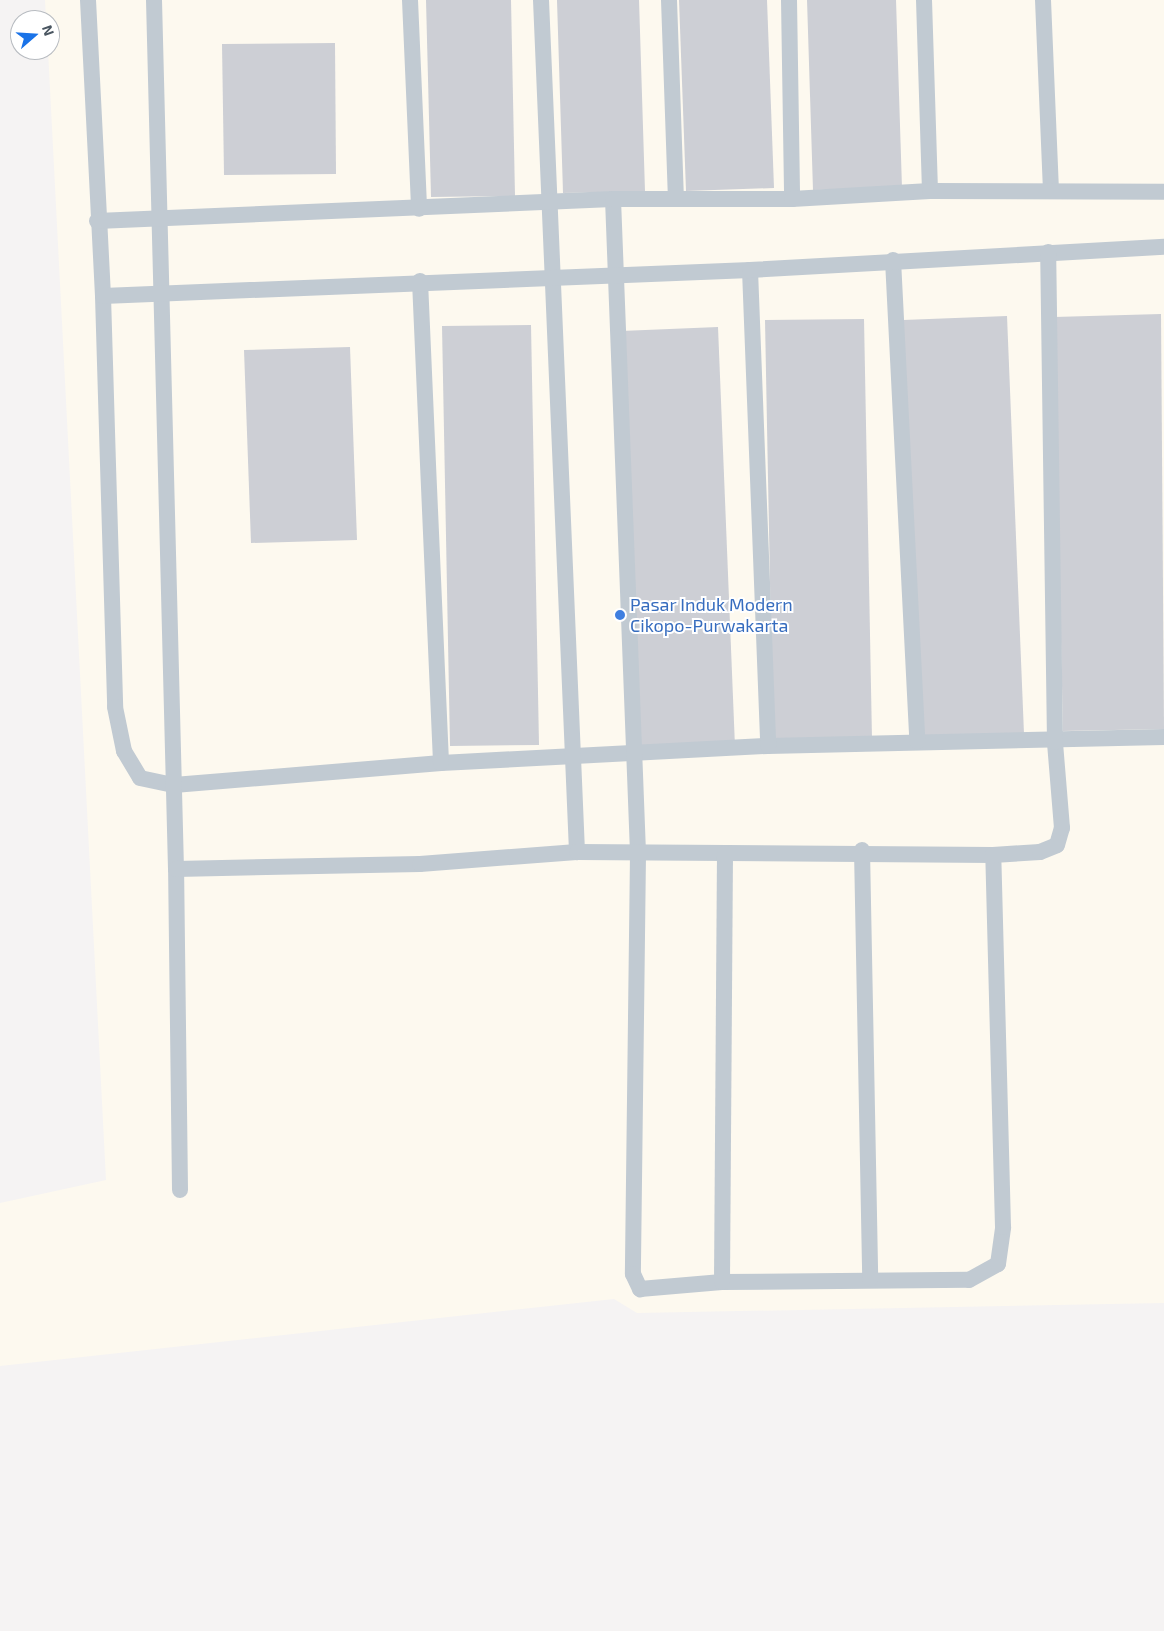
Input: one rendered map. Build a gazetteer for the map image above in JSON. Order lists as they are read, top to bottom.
{
  "places": ["Pasar Induk Modern Cikopo-Purwakarta"],
  "north": "right"
}
